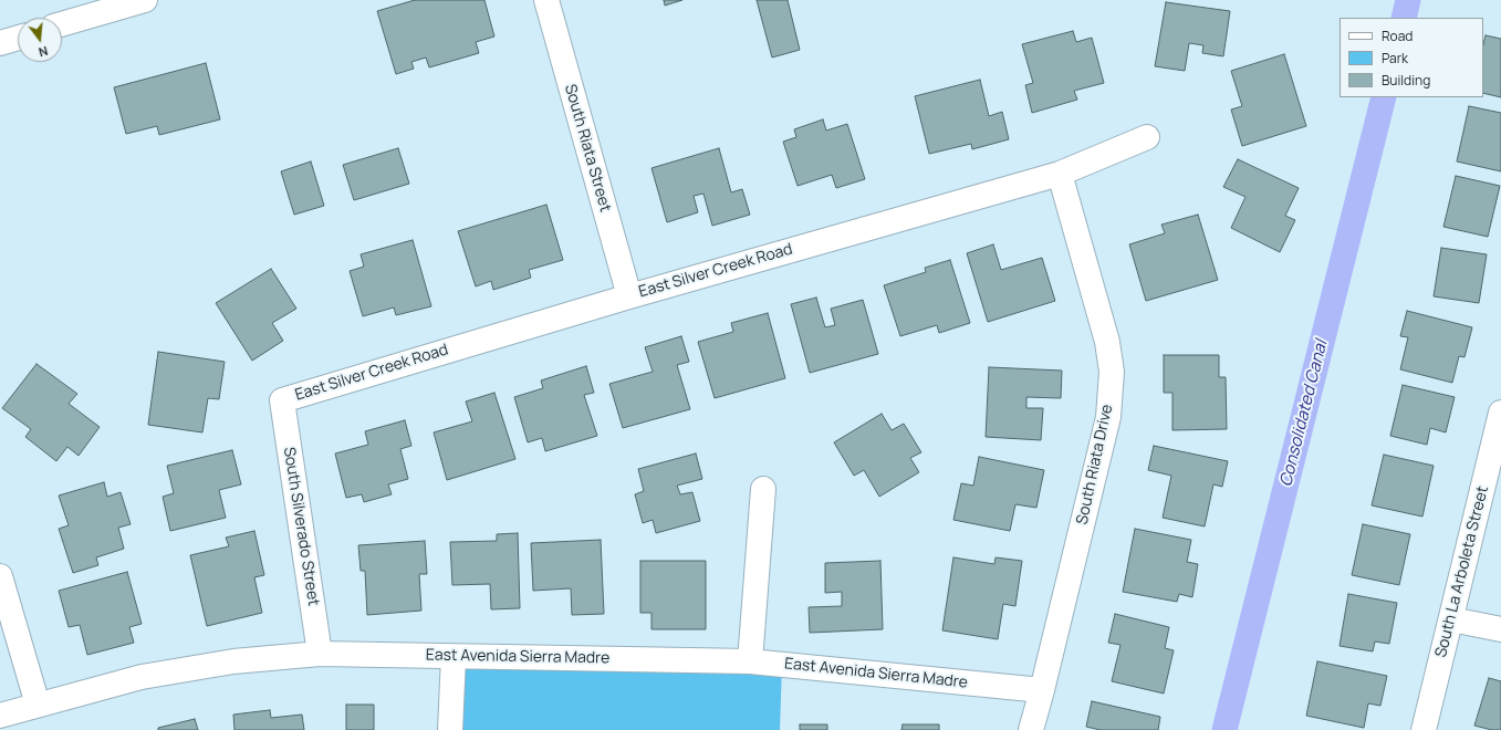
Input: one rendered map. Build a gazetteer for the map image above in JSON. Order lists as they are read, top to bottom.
{
  "streets": {
    "street": [
      "South Riata Street",
      "East Silver Creek Road",
      "South Riata Drive",
      "South Silverado Street",
      "South La Arboleta Street",
      "East Avenida Sierra Madre"
    ]
  },
  "crossings": [
    ["South Riata Street", "East Silver Creek Road"],
    ["East Silver Creek Road", "South Riata Drive"],
    ["East Silver Creek Road", "South Silverado Street"],
    ["South Riata Drive", "East Avenida Sierra Madre"],
    ["South Silverado Street", "East Avenida Sierra Madre"]
  ],
  "water": ["Consolidated Canal"],
  "legend": ["Road", "Park", "Building"],
  "north": "bottom"
}
